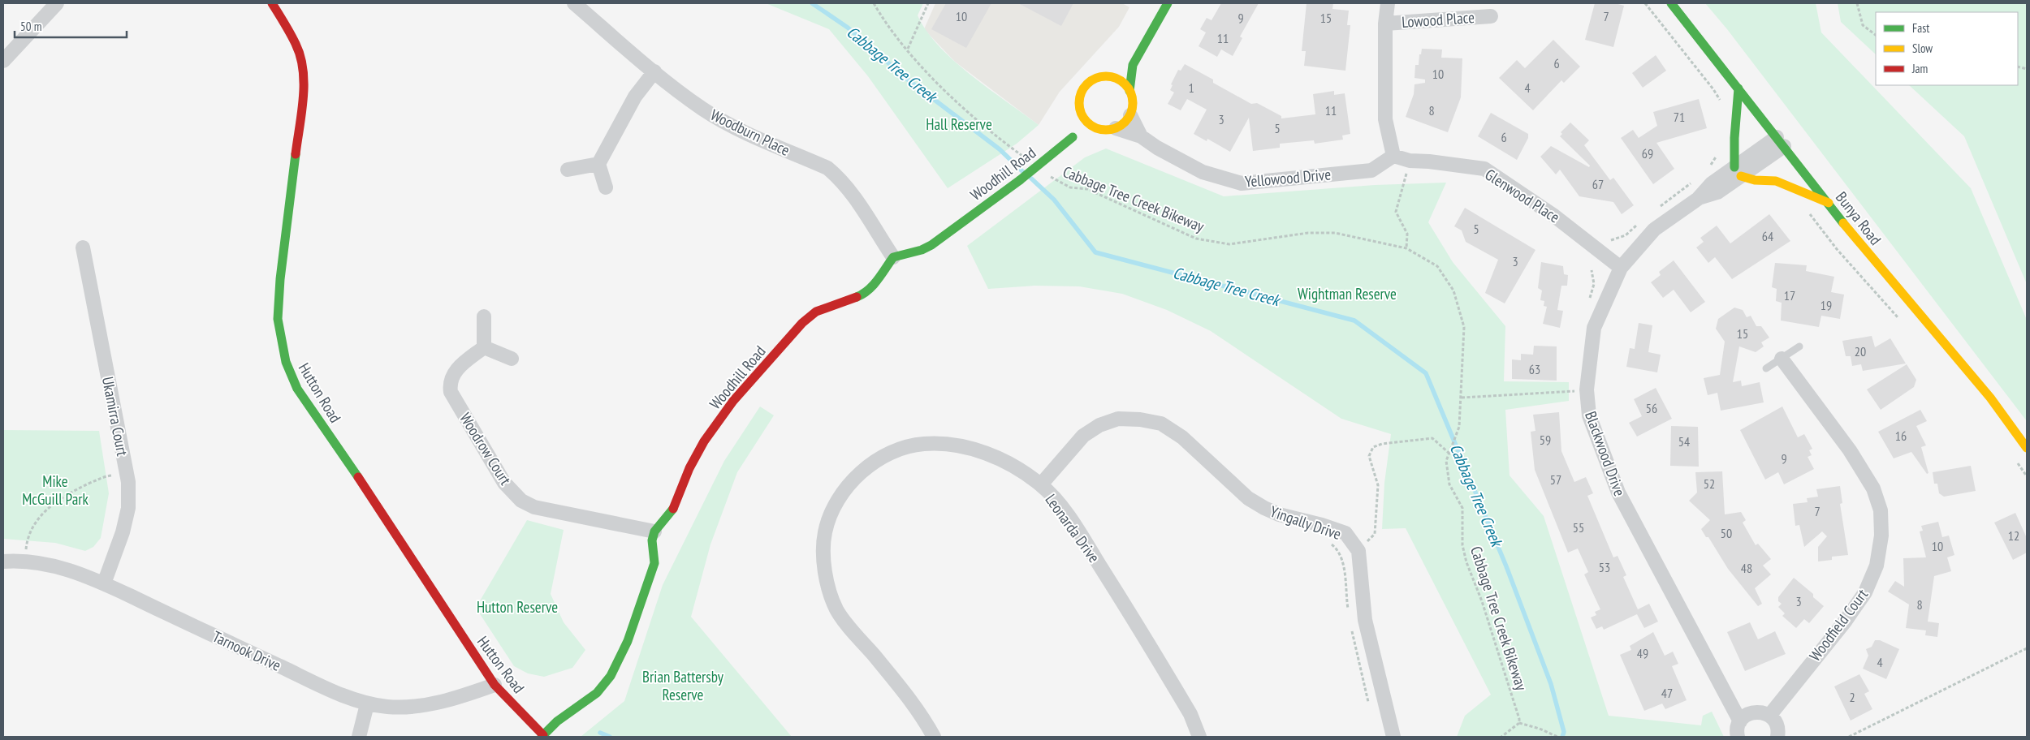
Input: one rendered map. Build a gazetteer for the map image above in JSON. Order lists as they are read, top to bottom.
{
  "streets": {
    "street": [
      "Lowood Place",
      "Woodburn Place",
      "Woodhill Road",
      "Yellowood Drive",
      "Glenwood Place",
      "Bunya Road",
      "Hutton Road",
      "Ukamirra Court",
      "Woodrow Court",
      "Blackwood Drive",
      "Yingally Drive",
      "Leonarda Drive",
      "Woodfield Court",
      "Tarnook Drive"
    ],
    "path": ["Cabbage Tree Creek Bikeway"]
  },
  "crossings": [
    ["Woodburn Place", "Woodhill Road"],
    ["Woodhill Road", "Yellowood Drive"],
    ["Woodhill Road", "Woodrow Court"],
    ["Yellowood Drive", "Glenwood Place"],
    ["Glenwood Place", "Blackwood Drive"],
    ["Bunya Road", "Blackwood Drive"],
    ["Hutton Road", "Tarnook Drive"],
    ["Ukamirra Court", "Tarnook Drive"],
    ["Yingally Drive", "Leonarda Drive"]
  ],
  "water": ["Cabbage Tree Creek"],
  "parks": [
    "Hall Reserve",
    "Wightman Reserve",
    "Mike McGuill Park",
    "Hutton Reserve",
    "Brian Battersby Reserve"
  ],
  "house_numbers": [
    "10",
    "7",
    "9",
    "15",
    "11",
    "6",
    "10",
    "1",
    "4",
    "11",
    "8",
    "71",
    "3",
    "5",
    "6",
    "69",
    "67",
    "5",
    "64",
    "3",
    "17",
    "19",
    "15",
    "20",
    "63",
    "56",
    "16",
    "59",
    "54",
    "9",
    "57",
    "52",
    "7",
    "55",
    "50",
    "12",
    "10",
    "53",
    "48",
    "3",
    "8",
    "49",
    "4",
    "47",
    "2"
  ],
  "legend": ["Fast", "Slow", "Jam"],
  "scale_bar": "50 m"
}
